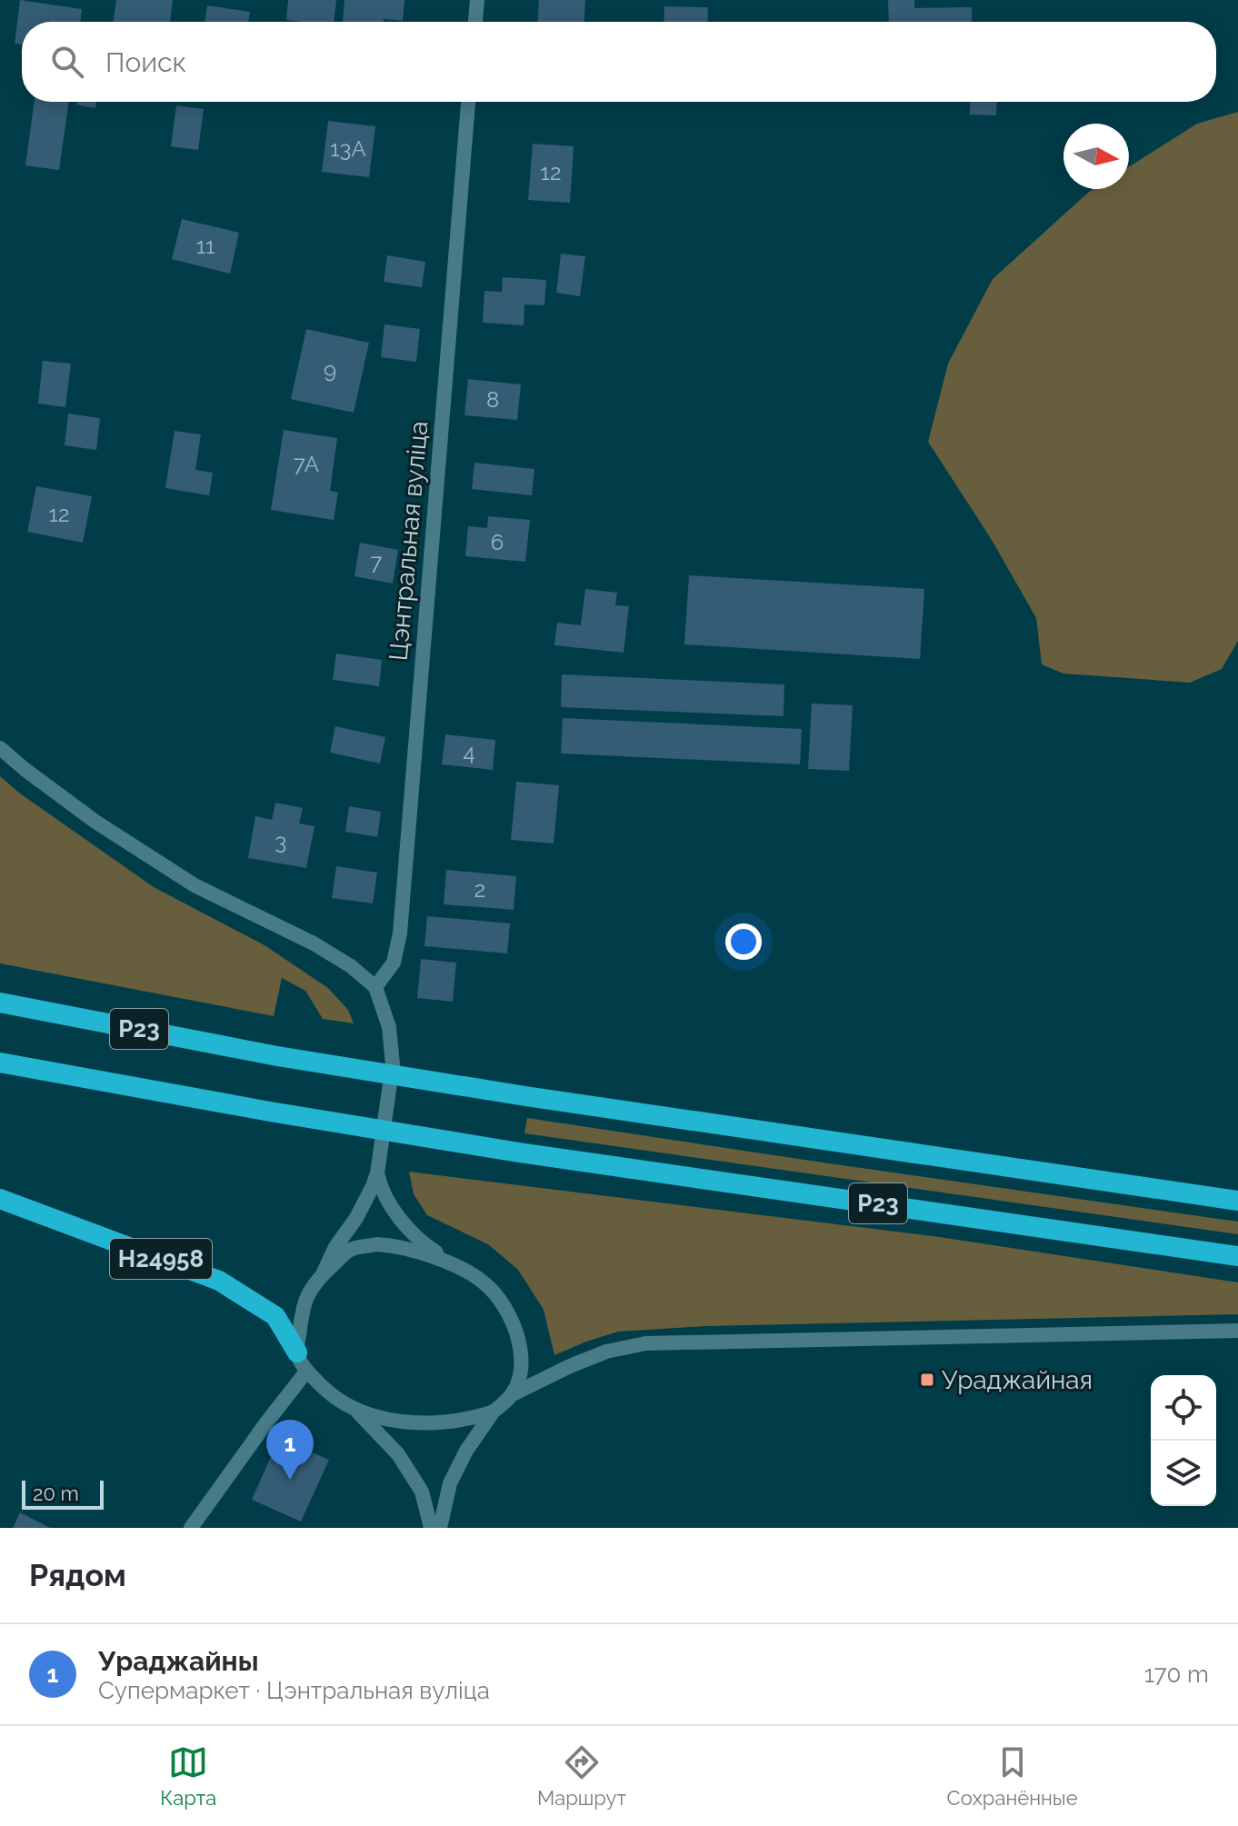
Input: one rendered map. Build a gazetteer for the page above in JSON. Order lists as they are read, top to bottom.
{
  "streets": {
    "highway": ["Р23", "Н24958"],
    "street": ["Цэнтральная вуліца"]
  },
  "places": {
    "transit": ["Ураджайная"]
  },
  "house_numbers": [
    "13А",
    "12",
    "11",
    "9",
    "8",
    "7А",
    "12",
    "6",
    "7",
    "4",
    "3",
    "2"
  ],
  "scale_bar": "20 m",
  "north": "right",
  "page": {
    "search": "Поиск",
    "pins": "1",
    "scale": "20 m",
    "heading": "Рядом",
    "list": [
      {
        "mark": "1",
        "name": "Ураджайны",
        "note": "Супермаркет · Цэнтральная вуліца",
        "value": "170 m"
      }
    ],
    "nav": ["Карта", "Маршрут", "Сохранённые"]
  }
}
